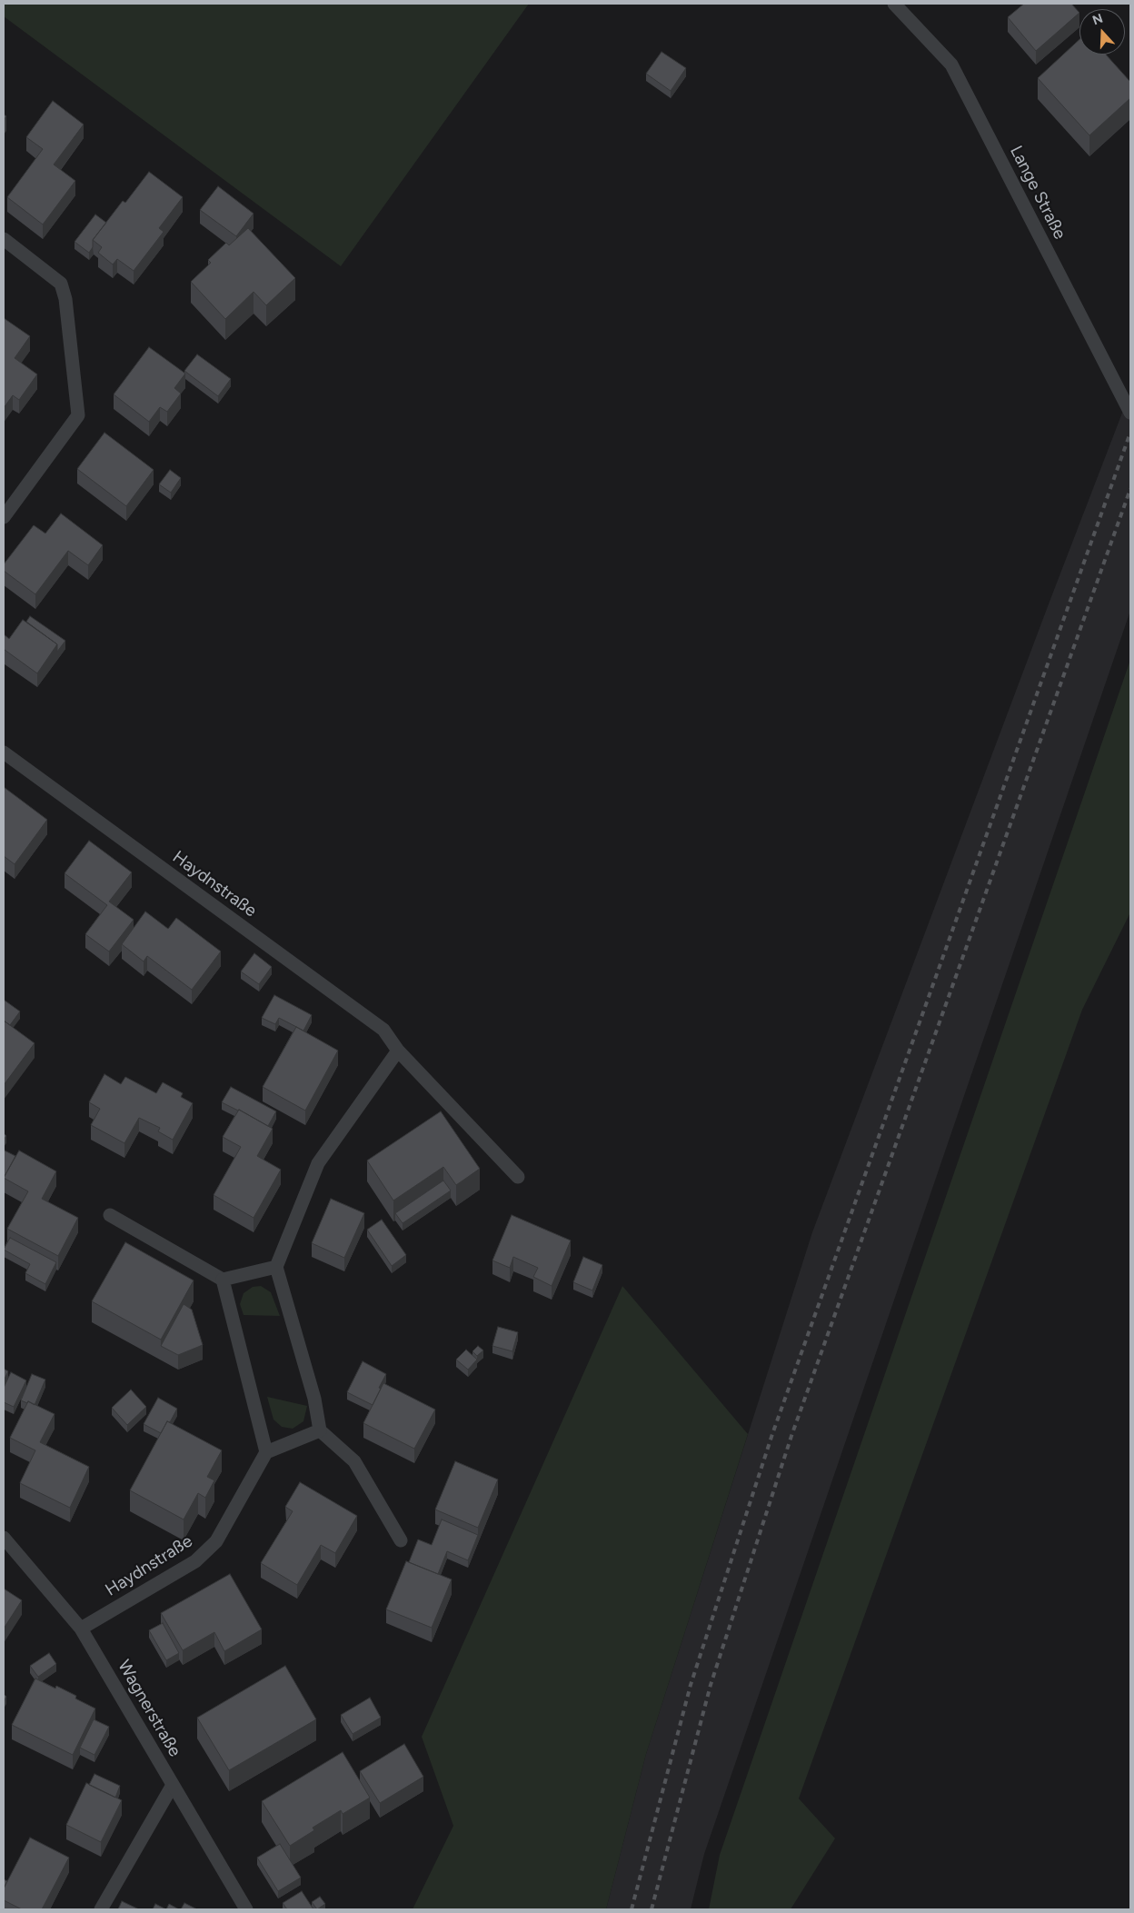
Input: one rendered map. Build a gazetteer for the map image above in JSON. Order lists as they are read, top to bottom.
{
  "streets": {
    "street": ["Lange Straße", "Haydnstraße", "Wagnerstraße"]
  },
  "crossings": [
    ["Haydnstraße", "Wagnerstraße"]
  ],
  "north": "top"
}
